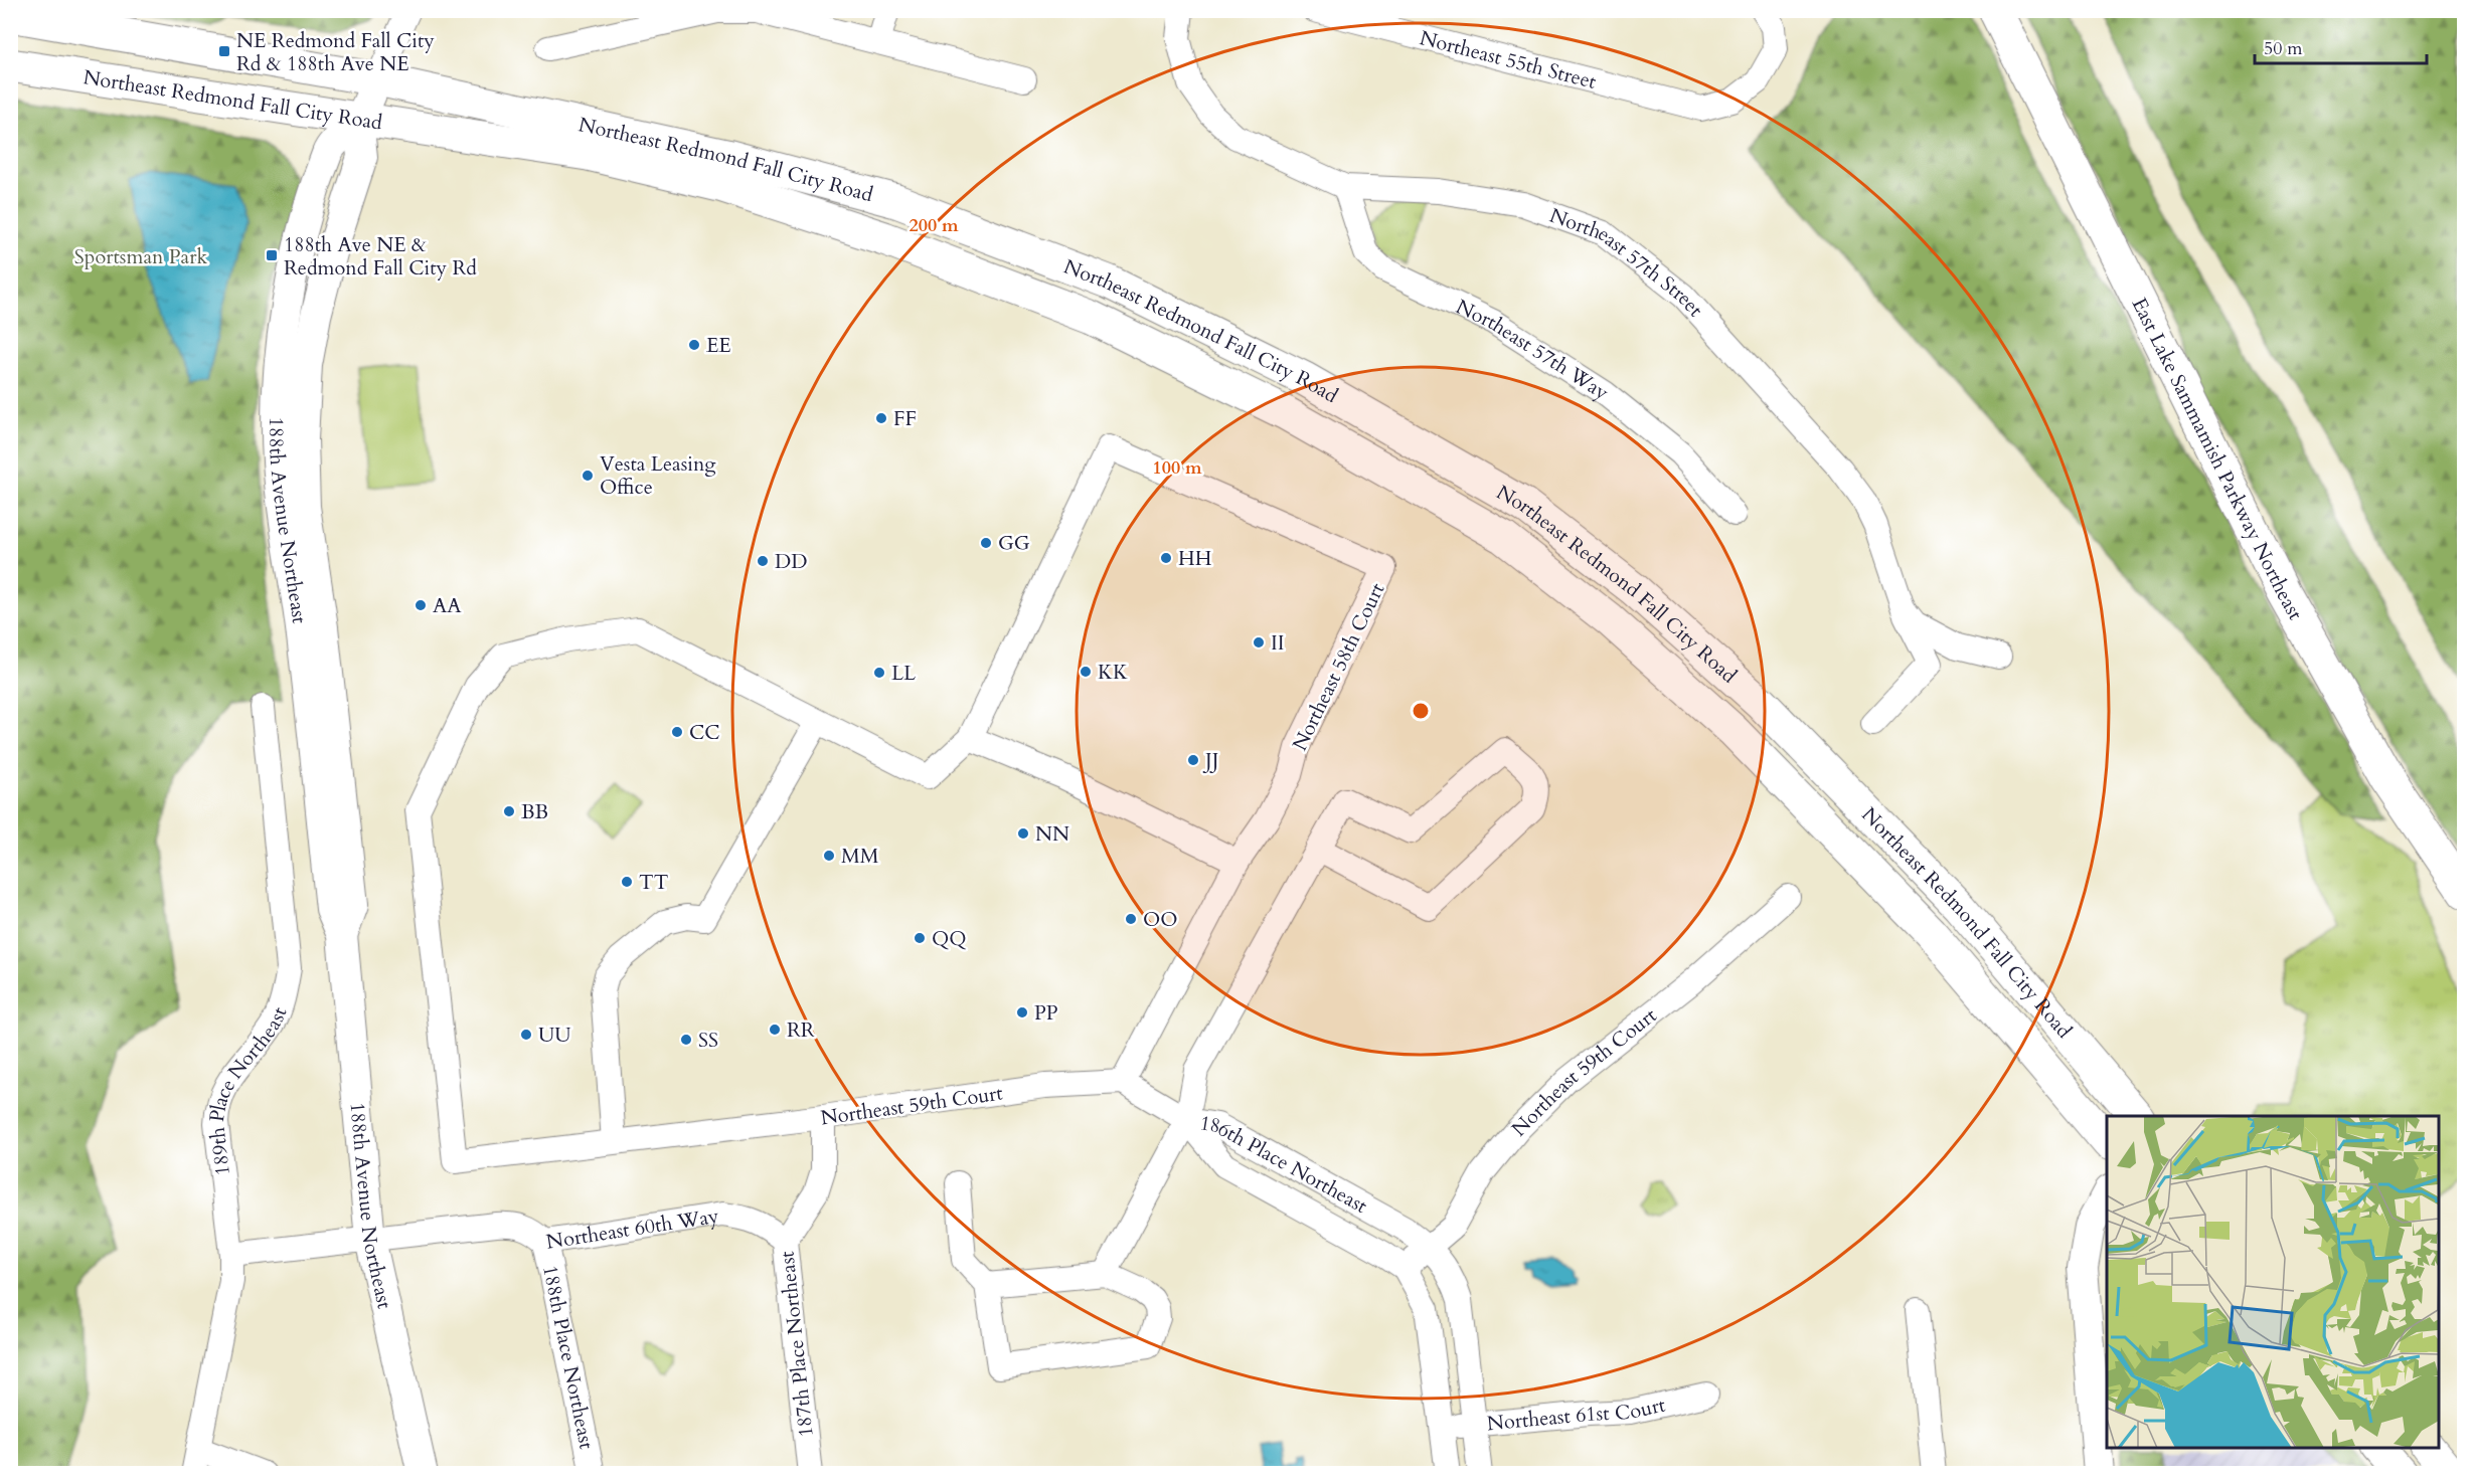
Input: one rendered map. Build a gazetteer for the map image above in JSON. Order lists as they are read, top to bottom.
{
  "streets": {
    "main road": ["Northeast Redmond Fall City Road", "East Lake Sammamish Parkway Northeast"],
    "street": [
      "Northeast 55th Street",
      "Northeast 57th Street",
      "Northeast 57th Way",
      "188th Avenue Northeast",
      "Northeast 58th Court",
      "Northeast 59th Court",
      "189th Place Northeast",
      "186th Place Northeast",
      "Northeast 60th Way",
      "187th Place Northeast",
      "188th Place Northeast",
      "Northeast 61st Court"
    ]
  },
  "crossings": [
    ["Northeast Redmond Fall City Road", "188th Avenue Northeast"],
    ["Northeast 57th Street", "Northeast 57th Way"],
    ["188th Avenue Northeast", "Northeast 60th Way"],
    ["Northeast 59th Court", "186th Place Northeast"],
    ["Northeast 59th Court", "187th Place Northeast"],
    ["189th Place Northeast", "Northeast 60th Way"],
    ["186th Place Northeast", "Northeast 61st Court"],
    ["Northeast 60th Way", "187th Place Northeast"],
    ["Northeast 60th Way", "188th Place Northeast"]
  ],
  "parks": ["Sportsman Park"],
  "places": {
    "transit": ["NE Redmond Fall City Rd & 188th Ave NE", "188th Ave NE & Redmond Fall City Rd"],
    "other": [
      "EE",
      "FF",
      "Vesta Leasing Office",
      "GG",
      "HH",
      "DD",
      "AA",
      "II",
      "KK",
      "LL",
      "CC",
      "JJ",
      "BB",
      "NN",
      "MM",
      "TT",
      "OO",
      "QQ",
      "PP",
      "RR",
      "UU",
      "SS"
    ]
  },
  "scale_bar": "50 m",
  "rings": ["200 m", "100 m"]
}
